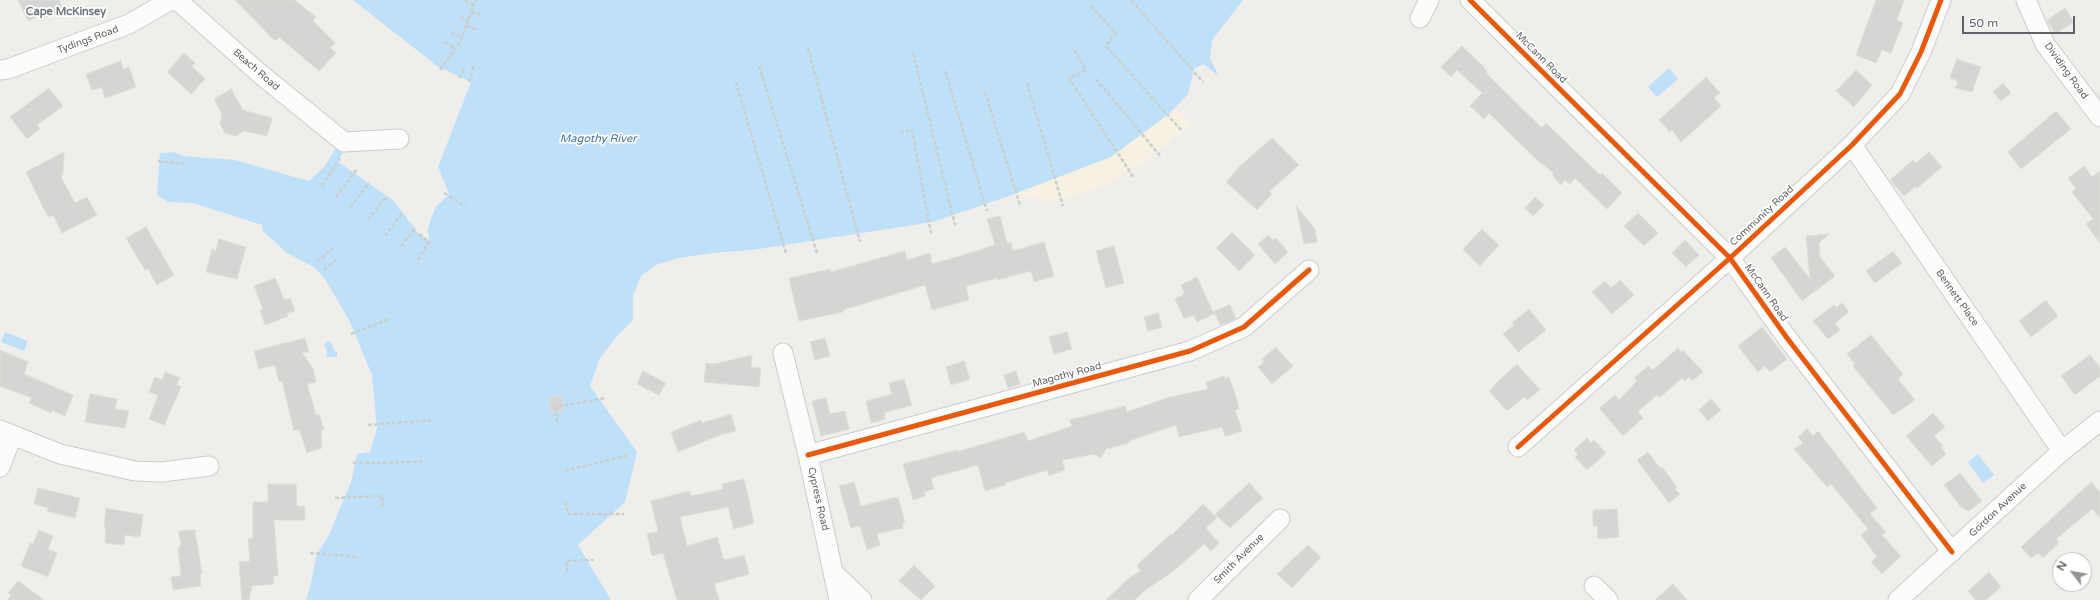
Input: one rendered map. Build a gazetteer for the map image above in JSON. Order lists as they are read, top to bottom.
{
  "streets": {
    "street": [
      "Tydings Road",
      "McCann Road",
      "Beach Road",
      "Dividing Road",
      "Community Road",
      "Bennett Place",
      "Magothy Road",
      "Cypress Road",
      "Gordon Avenue",
      "Smith Avenue"
    ]
  },
  "crossings": [
    ["McCann Road", "Community Road"],
    ["McCann Road", "Gordon Avenue"],
    ["Community Road", "Bennett Place"],
    ["Bennett Place", "Gordon Avenue"],
    ["Magothy Road", "Cypress Road"]
  ],
  "districts": ["Cape McKinsey"],
  "water": ["Magothy River"],
  "scale_bar": "50 m",
  "north": "top left"
}
